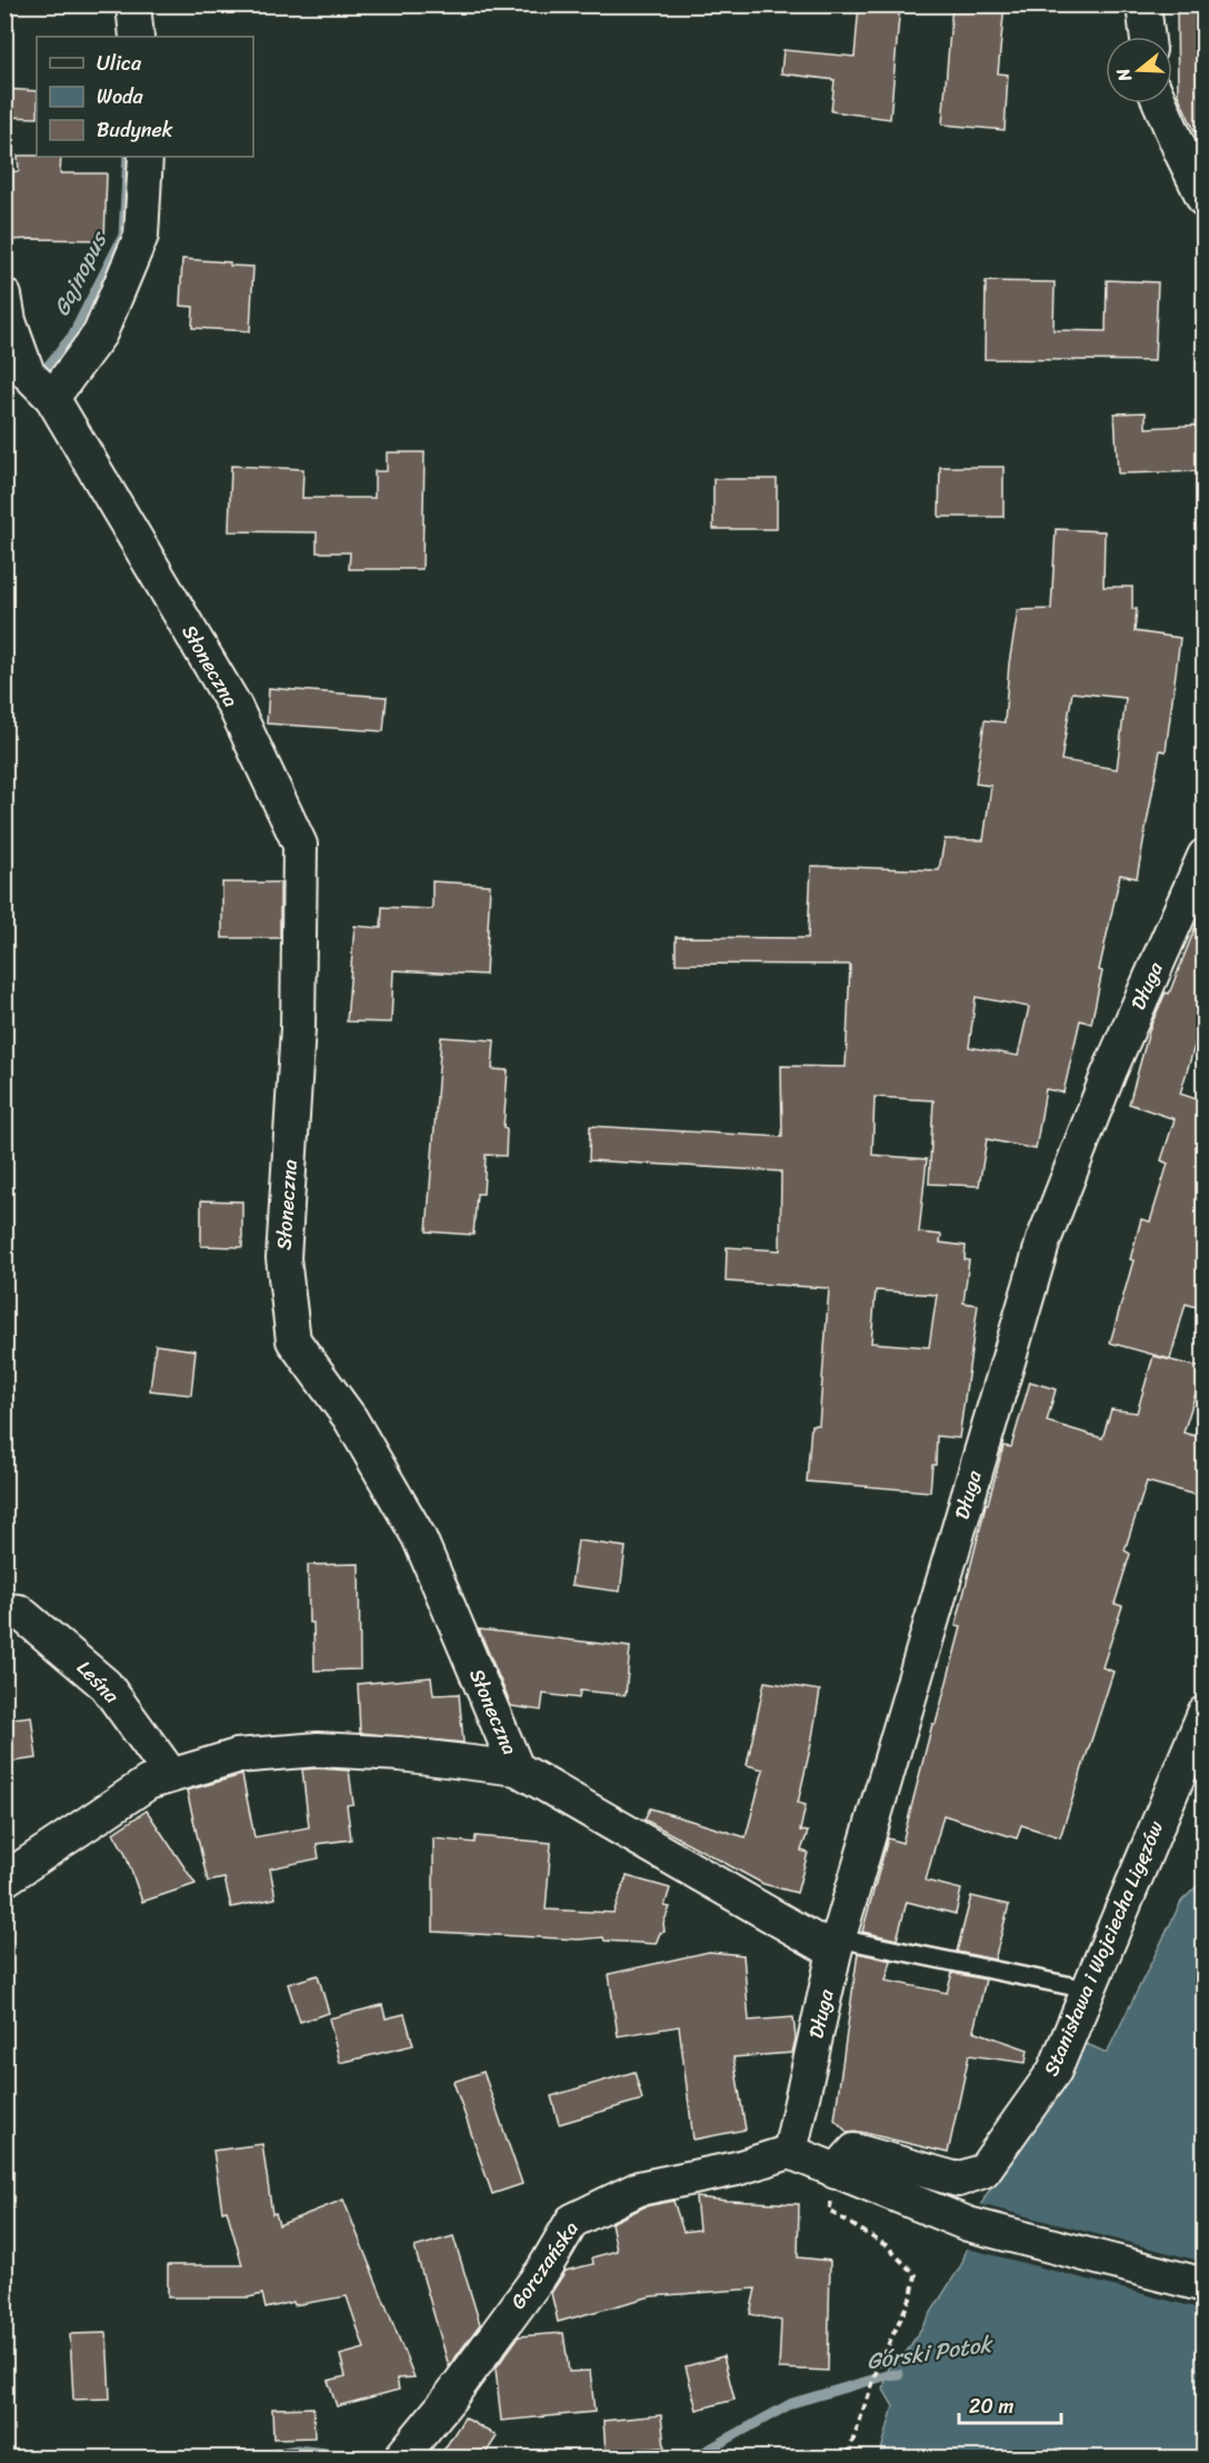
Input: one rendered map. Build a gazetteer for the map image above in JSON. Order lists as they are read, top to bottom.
{
  "streets": {
    "street": [
      "Słoneczna",
      "Długa",
      "Leśna",
      "Stanisława i Wojciecha Ligęzów",
      "Gorczańska"
    ]
  },
  "crossings": [
    ["Słoneczna", "Długa"],
    ["Długa", "Gorczańska"]
  ],
  "water": ["Gajnopus", "Górski Potok"],
  "legend": ["Ulica", "Woda", "Budynek"],
  "scale_bar": "20 m",
  "north": "left"
}
